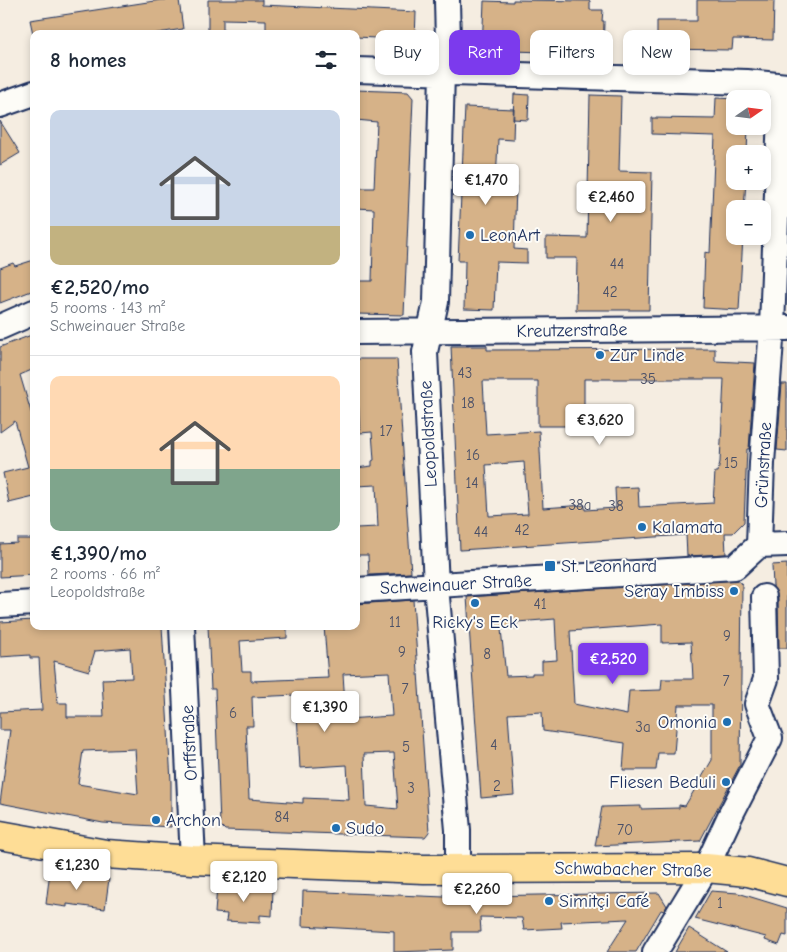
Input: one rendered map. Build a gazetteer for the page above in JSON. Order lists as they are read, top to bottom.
{
  "streets": {
    "main road": ["Schwabacher Straße"],
    "street": [
      "Kreutzerstraße",
      "Leopoldstraße",
      "Grünstraße",
      "Schweinauer Straße",
      "Orffstraße"
    ]
  },
  "crossings": [
    ["Kreutzerstraße", "Leopoldstraße"],
    ["Kreutzerstraße", "Grünstraße"],
    ["Leopoldstraße", "Schweinauer Straße"],
    ["Leopoldstraße", "Schwabacher Straße"],
    ["Grünstraße", "Schweinauer Straße"],
    ["Orffstraße", "Schwabacher Straße"]
  ],
  "places": {
    "other": [
      "LeonArt",
      "Zur Linde",
      "Kalamata",
      "Seray Imbiss",
      "Ricky's Eck",
      "Omonia",
      "Fliesen Beduli",
      "Archon",
      "Sudo",
      "Simitçi Café"
    ],
    "transit": ["St. Leonhard"]
  },
  "house_numbers": [
    "44",
    "42",
    "43",
    "35",
    "18",
    "17",
    "16",
    "15",
    "14",
    "38a",
    "38",
    "42",
    "44",
    "41",
    "11",
    "9",
    "9",
    "8",
    "7",
    "7",
    "6",
    "3a",
    "4",
    "5",
    "2",
    "3",
    "84",
    "70",
    "1"
  ],
  "north": "right",
  "page": {
    "chip": [
      "Buy",
      "Rent",
      "Filters",
      "New"
    ],
    "heading": "8 homes",
    "map_buttons": ["+", "−"],
    "list": [
      {
        "name": "€2,520/mo",
        "note": "5 rooms · 143 m² · Schweinauer Straße"
      },
      {
        "name": "€1,390/mo",
        "note": "2 rooms · 66 m² · Leopoldstraße"
      }
    ],
    "price": [
      "€1,470",
      "€2,460",
      "€3,620",
      "€2,520",
      "€1,390",
      "€1,230",
      "€2,120",
      "€2,260"
    ]
  }
}
